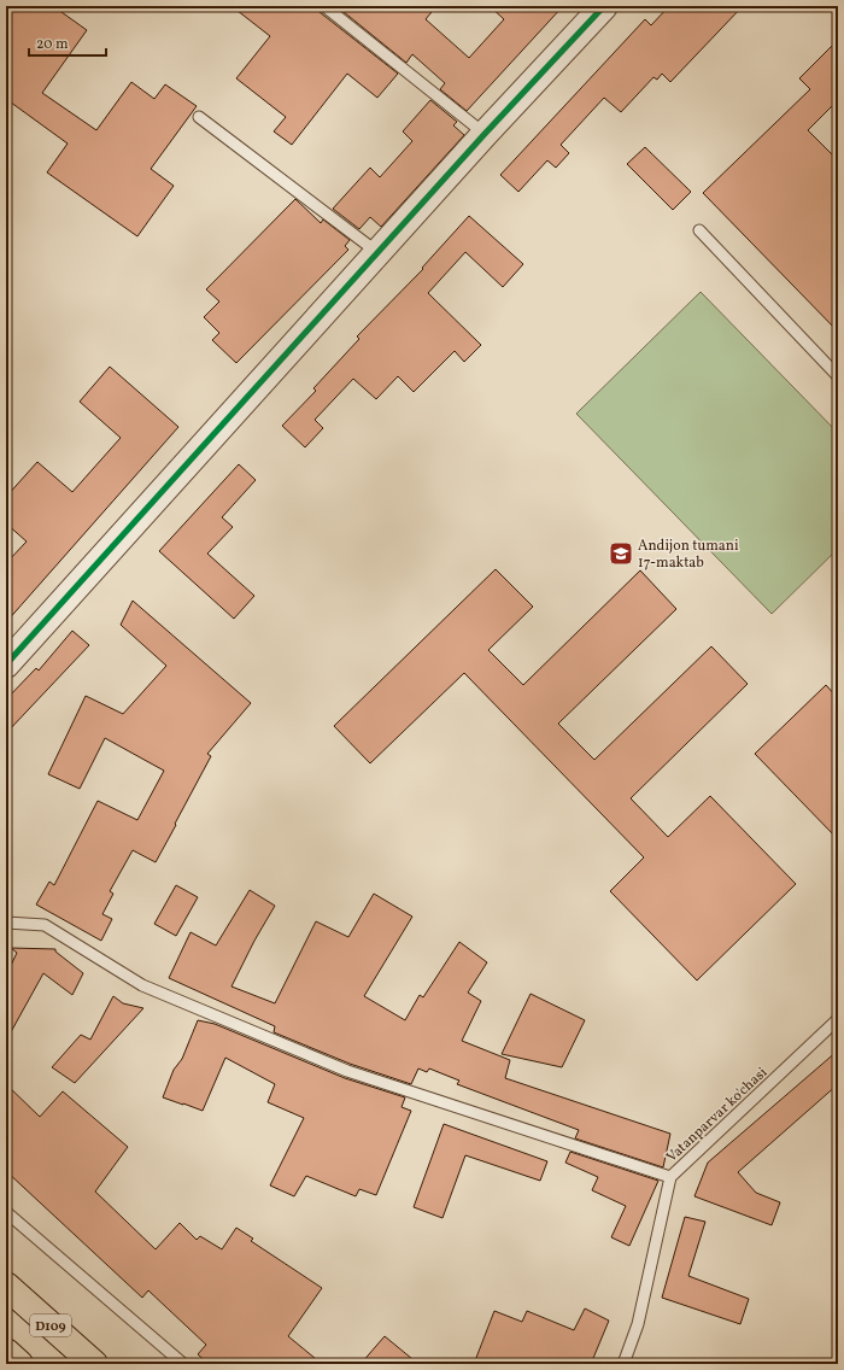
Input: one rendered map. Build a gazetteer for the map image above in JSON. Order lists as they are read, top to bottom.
{
  "streets": {
    "main road": ["D109"],
    "lane": ["Vatanparvar ko'chasi"]
  },
  "places": {
    "school or university": ["Andijon tumani 17-maktab"]
  },
  "scale_bar": "20 m"
}
